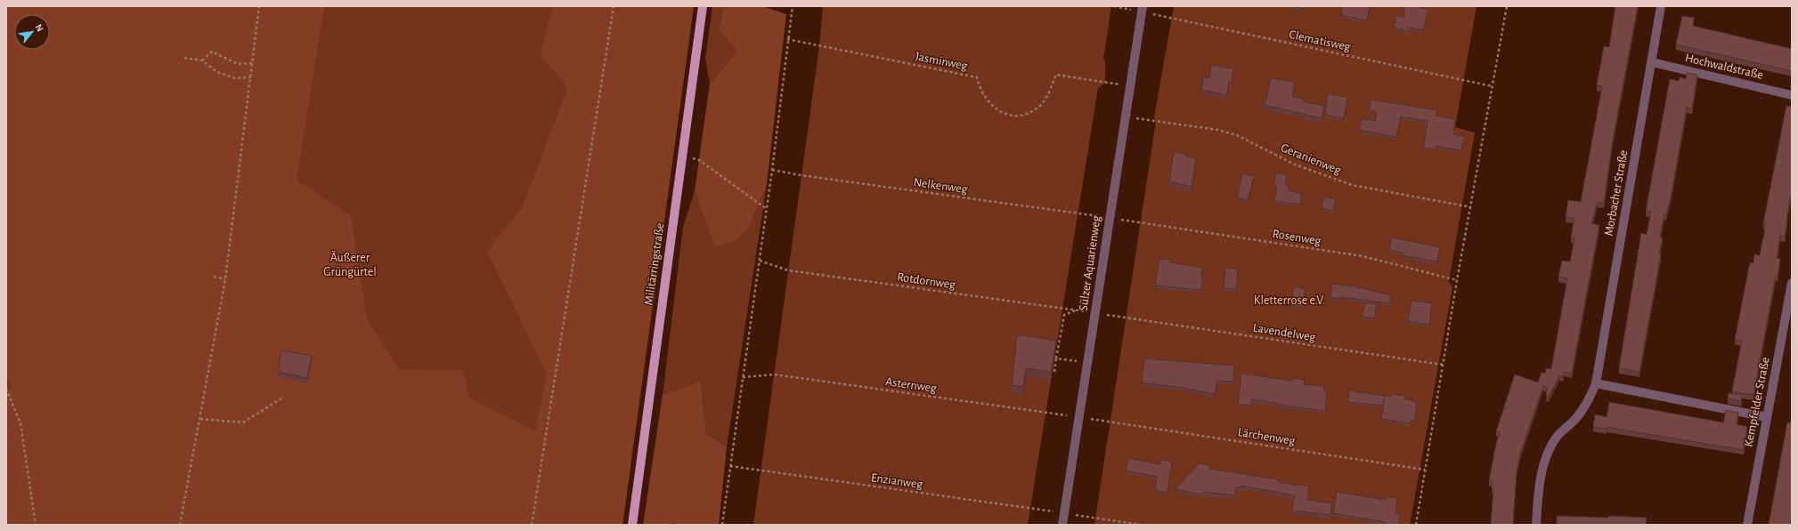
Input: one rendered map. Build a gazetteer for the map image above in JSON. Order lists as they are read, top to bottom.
{
  "streets": {
    "main road": ["Militärringstraße"],
    "street": [
      "Hochwaldstraße",
      "Morbacher Straße",
      "Sülzer Aquarienweg",
      "Kempfelder Straße"
    ],
    "path": [
      "Clematisweg",
      "Jasminweg",
      "Geranienweg",
      "Nelkenweg",
      "Rosenweg",
      "Rotdornweg",
      "Lavendelweg",
      "Asternweg",
      "Lärchenweg",
      "Enzianweg"
    ]
  },
  "crossings": [
    ["Hochwaldstraße", "Morbacher Straße"],
    ["Geranienweg", "Sülzer Aquarienweg"]
  ],
  "parks": ["Äußerer Grüngürtel", "Kletterrose e.V."],
  "north": "top right"
}
